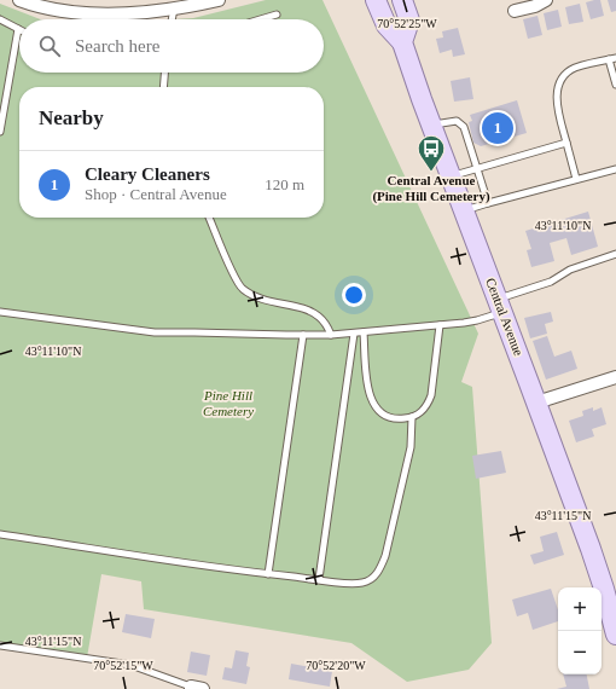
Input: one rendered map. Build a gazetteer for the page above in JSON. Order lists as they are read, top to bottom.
{
  "streets": {
    "main road": ["Central Avenue"]
  },
  "parks": ["Pine Hill Cemetery"],
  "places": {
    "bus stop": ["Central Avenue (Pine Hill Cemetery)"]
  },
  "page": {
    "search": "Search here",
    "heading": "Nearby",
    "pins": "1",
    "list": [
      {
        "mark": "1",
        "name": "Cleary Cleaners",
        "note": "Shop · Central Avenue",
        "value": "120 m"
      }
    ],
    "map_buttons": ["+", "−"]
  },
  "coordinates": [
    "70°52'25\"W",
    "43°11'10\"N",
    "43°11'15\"N",
    "70°52'15\"W",
    "70°52'20\"W"
  ]
}
